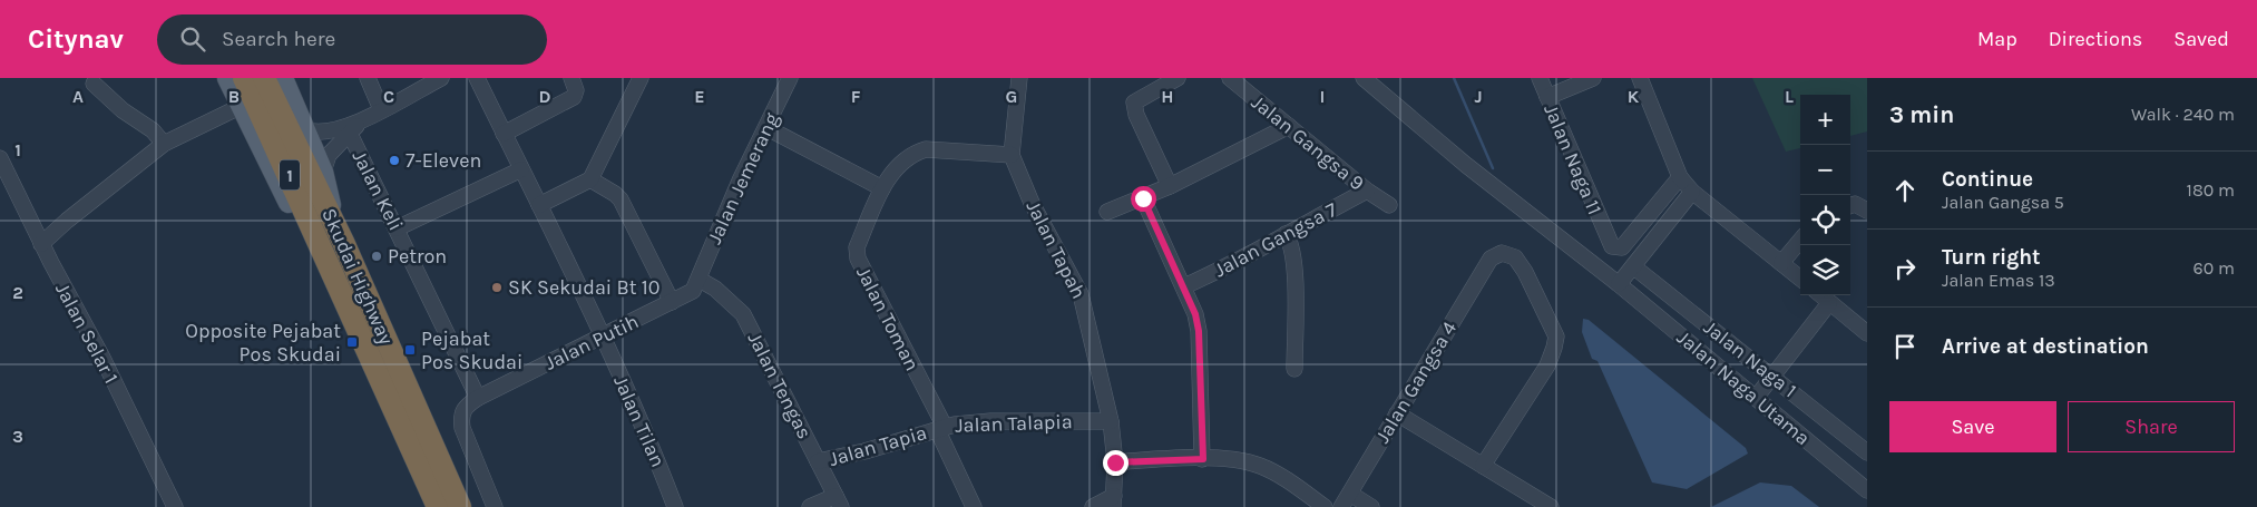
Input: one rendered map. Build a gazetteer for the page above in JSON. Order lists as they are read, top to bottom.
{
  "streets": {
    "highway": ["1", "Skudai Highway"],
    "street": [
      "Jalan Gangsa 9",
      "Jalan Naga 11",
      "Jalan Jemerang",
      "Jalan Keli",
      "Jalan Gangsa 7",
      "Jalan Tapah",
      "Jalan Toman",
      "Jalan Selar 1",
      "Jalan Putih",
      "Jalan Naga 1",
      "Jalan Gangsa 4",
      "Jalan Tengas",
      "Jalan Naga Utama",
      "Jalan Tilan",
      "Jalan Talapia",
      "Jalan Tapia"
    ]
  },
  "crossings": [
    ["Jalan Gangsa 9", "Jalan Gangsa 7"],
    ["Jalan Jemerang", "Jalan Putih"],
    ["Jalan Jemerang", "Jalan Tengas"],
    ["Jalan Keli", "Jalan Putih"],
    ["Jalan Tapah", "Jalan Toman"],
    ["Jalan Tapah", "Jalan Talapia"],
    ["Jalan Toman", "Jalan Talapia"],
    ["Jalan Toman", "Jalan Tapia"],
    ["Jalan Putih", "Jalan Tengas"],
    ["Jalan Putih", "Jalan Tilan"],
    ["Jalan Tengas", "Jalan Tapia"],
    ["Jalan Talapia", "Jalan Tapia"]
  ],
  "places": {
    "other": ["7-Eleven", "Petron", "SK Sekudai Bt 10"],
    "transit": ["Opposite Pejabat Pos Skudai", "Pejabat Pos Skudai"]
  },
  "page": {
    "header": "Citynav",
    "search": "Search here",
    "nav": ["Map", "Directions", "Saved"],
    "heading": ["3 min", "Walk · 240 m"],
    "map_buttons": ["+", "−"],
    "list": [
      ["Continue", "Jalan Gangsa 5", "180 m"],
      ["Turn right", "Jalan Emas 13", "60 m"],
      "Arrive at destination"
    ],
    "buttons": ["Save", "Share"]
  },
  "grid": {
    "columns": [
      "A",
      "B",
      "C",
      "D",
      "E",
      "F",
      "G",
      "H",
      "I",
      "J",
      "K",
      "L"
    ],
    "rows": ["1", "2", "3"]
  }
}
